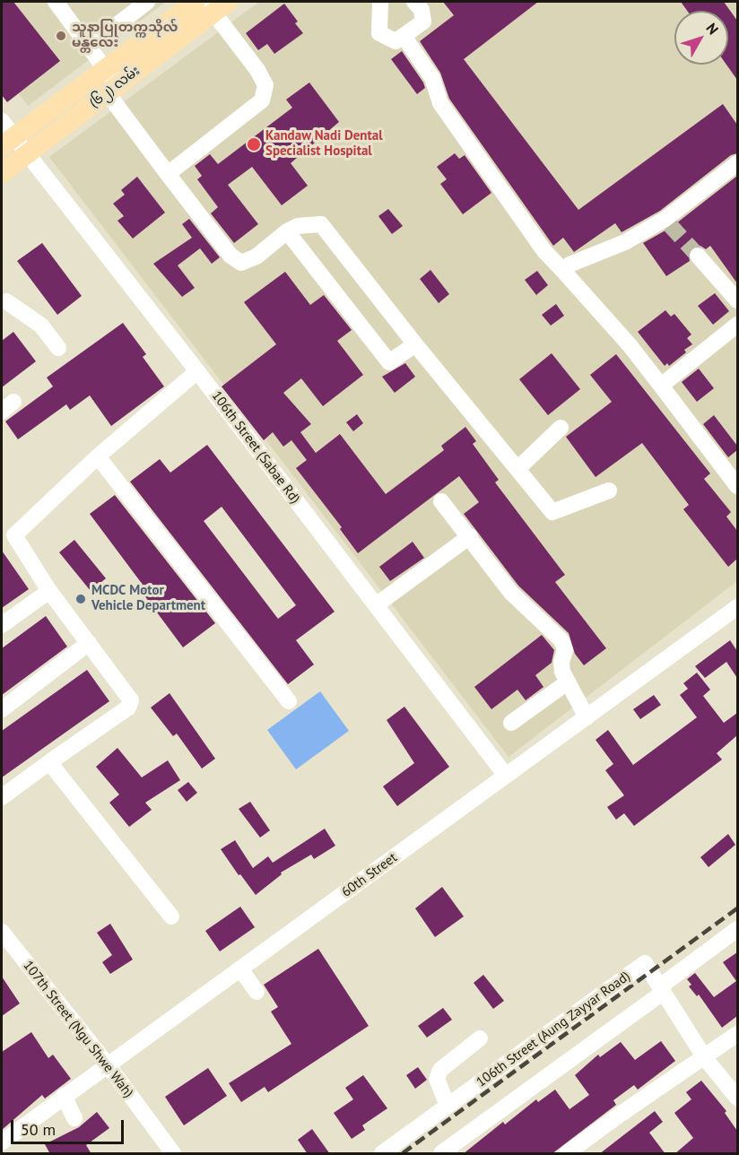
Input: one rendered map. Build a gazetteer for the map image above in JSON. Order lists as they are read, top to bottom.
{
  "streets": {
    "main road": ["(၆၂) လမ်း"],
    "street": [
      "106th Street (Sabae Rd)",
      "60th Street",
      "107th Street (Ngu Shwe Wah)",
      "106th Street (Aung Zayyar Road)"
    ]
  },
  "crossings": [
    ["(၆၂) လမ်း", "106th Street (Sabae Rd)"],
    ["106th Street (Sabae Rd)", "60th Street"],
    ["60th Street", "107th Street (Ngu Shwe Wah)"]
  ],
  "places": ["သူနာပြုတက္ကသိုလ် မန္တလေး", "Kandaw Nadi Dental Specialist Hospital", "MCDC Motor Vehicle Department"],
  "scale_bar": "50 m",
  "north": "top right"
}
